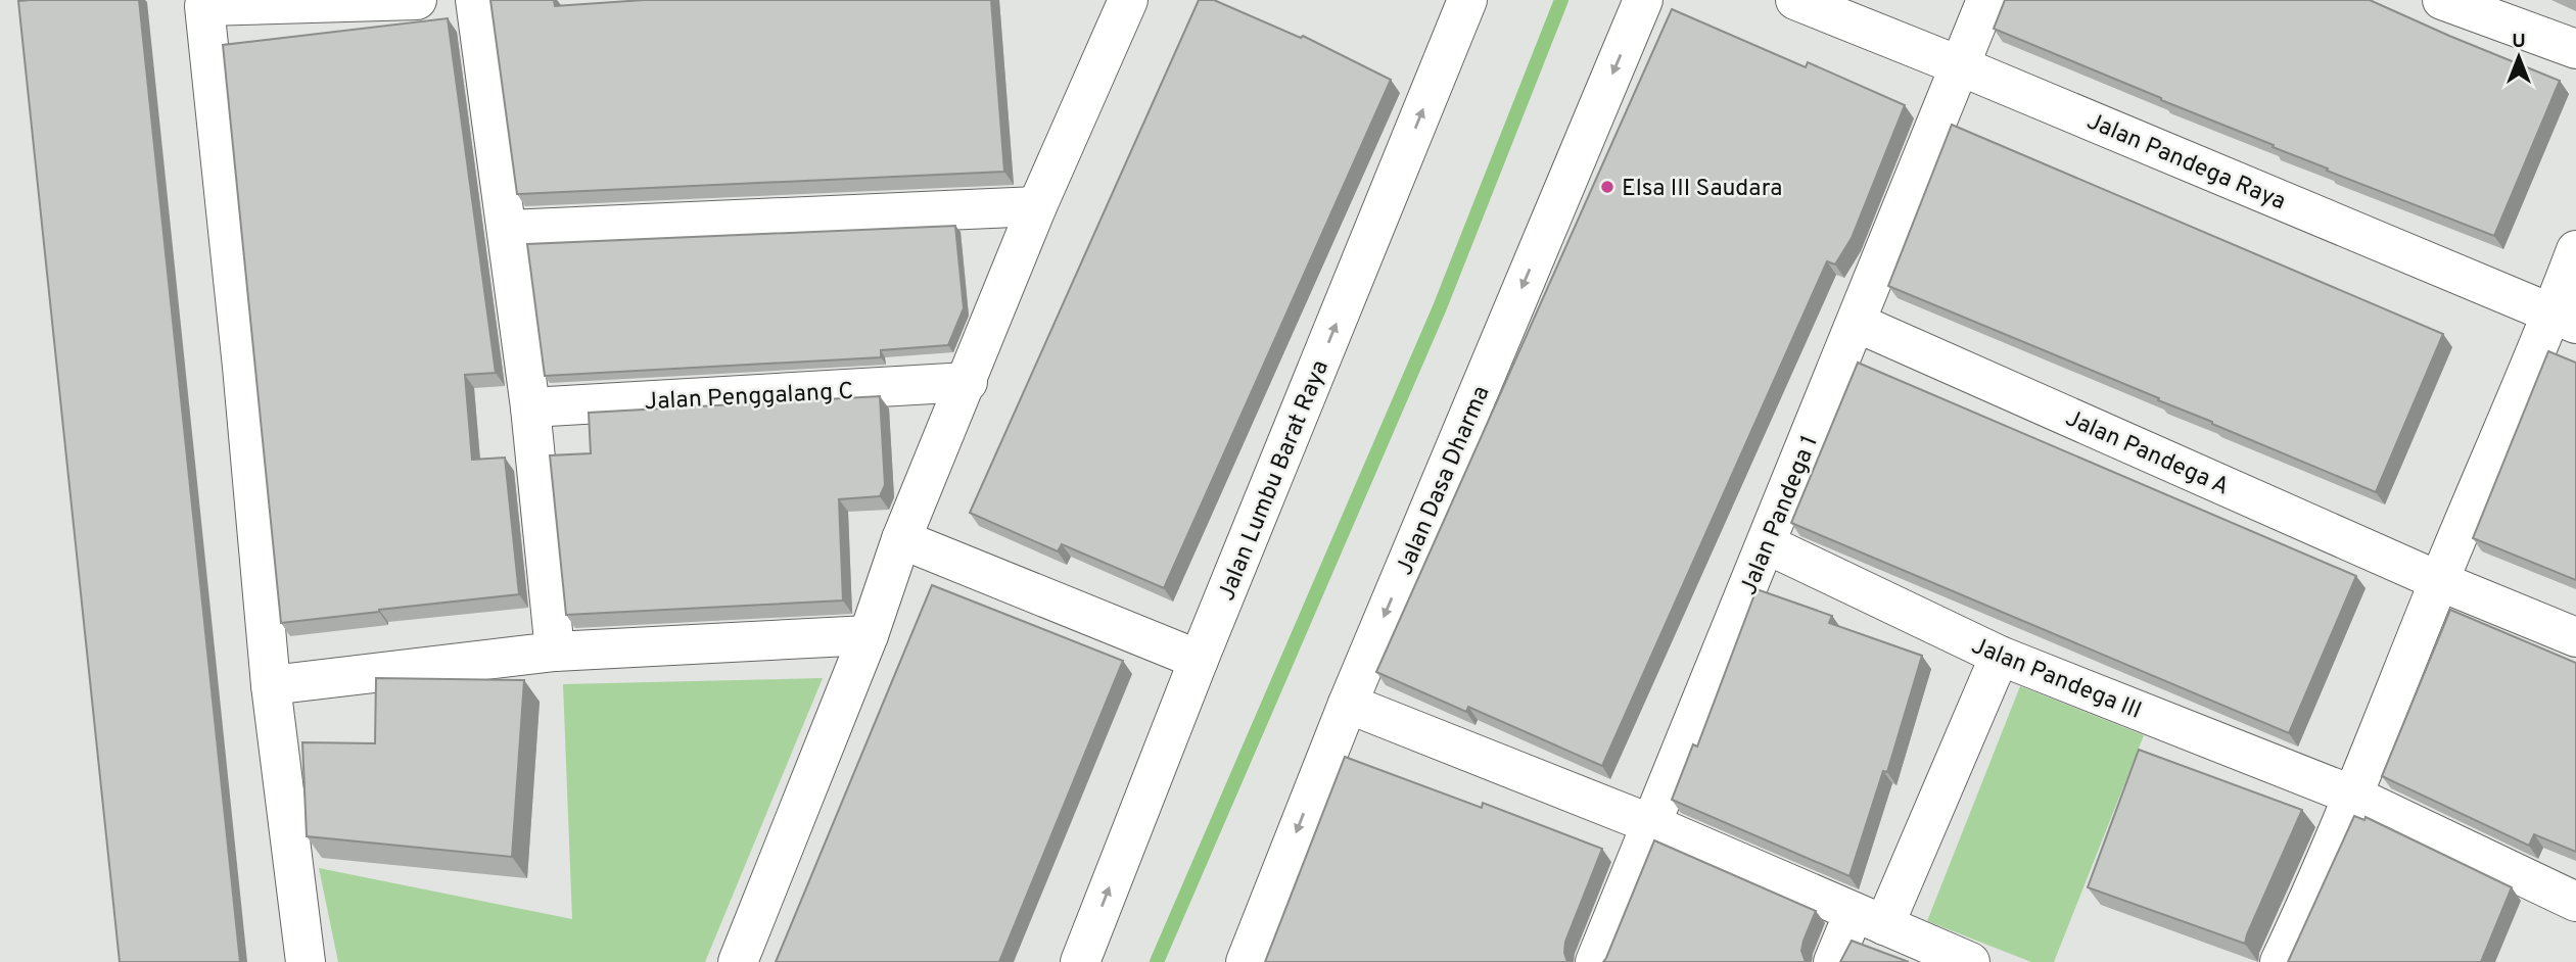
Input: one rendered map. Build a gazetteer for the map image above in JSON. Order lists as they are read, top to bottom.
{
  "streets": {
    "street": [
      "Jalan Pandega Raya",
      "Jalan Penggalang C",
      "Jalan Pandega A",
      "Jalan Lumbu Barat Raya",
      "Jalan Dasa Dharma",
      "Jalan Pandega 1",
      "Jalan Pandega III"
    ]
  },
  "crossings": [
    ["Jalan Pandega Raya", "Jalan Pandega 1"],
    ["Jalan Pandega A", "Jalan Pandega 1"],
    ["Jalan Pandega 1", "Jalan Pandega III"]
  ],
  "one_way": ["Jalan Dasa Dharma"],
  "places": ["Elsa III Saudara"],
  "north": "top"
}
